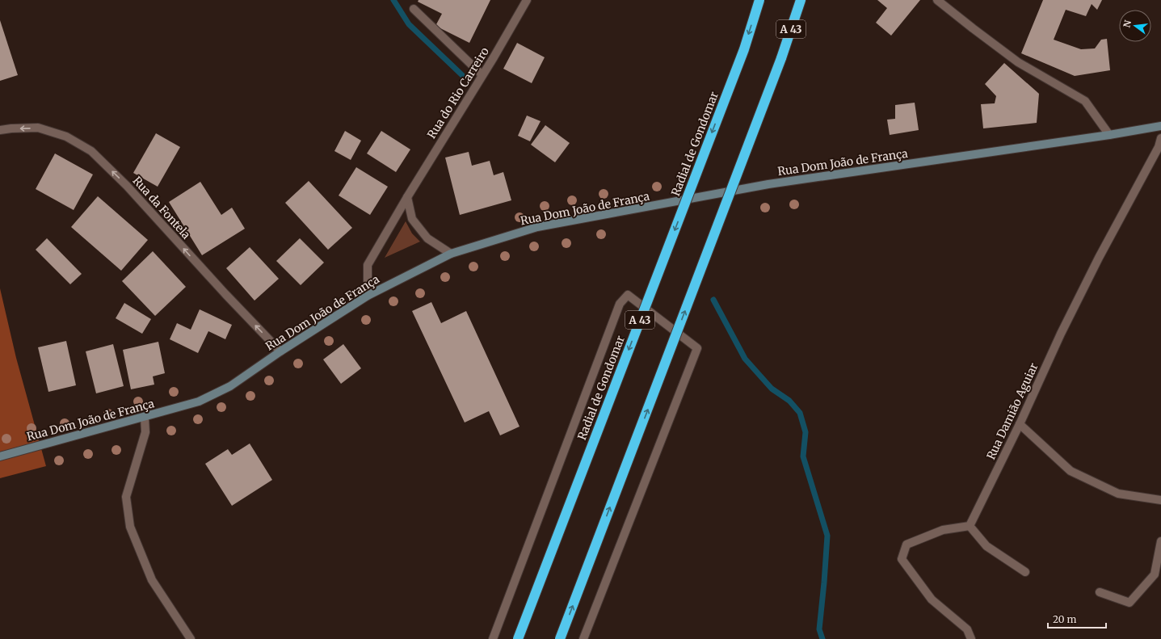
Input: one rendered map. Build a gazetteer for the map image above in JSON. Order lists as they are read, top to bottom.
{
  "streets": {
    "highway": ["A 43", "Radial de Gondomar"],
    "main road": ["Rua Dom João de França"],
    "street": ["Rua do Rio Carreiro", "Rua da Fontela", "Rua Damião Aguiar"]
  },
  "crossings": [
    ["Rua do Rio Carreiro", "Rua Dom João de França"],
    ["Rua Dom João de França", "Rua da Fontela"]
  ],
  "one_way": ["Rua da Fontela"],
  "scale_bar": "20 m",
  "north": "left"
}
